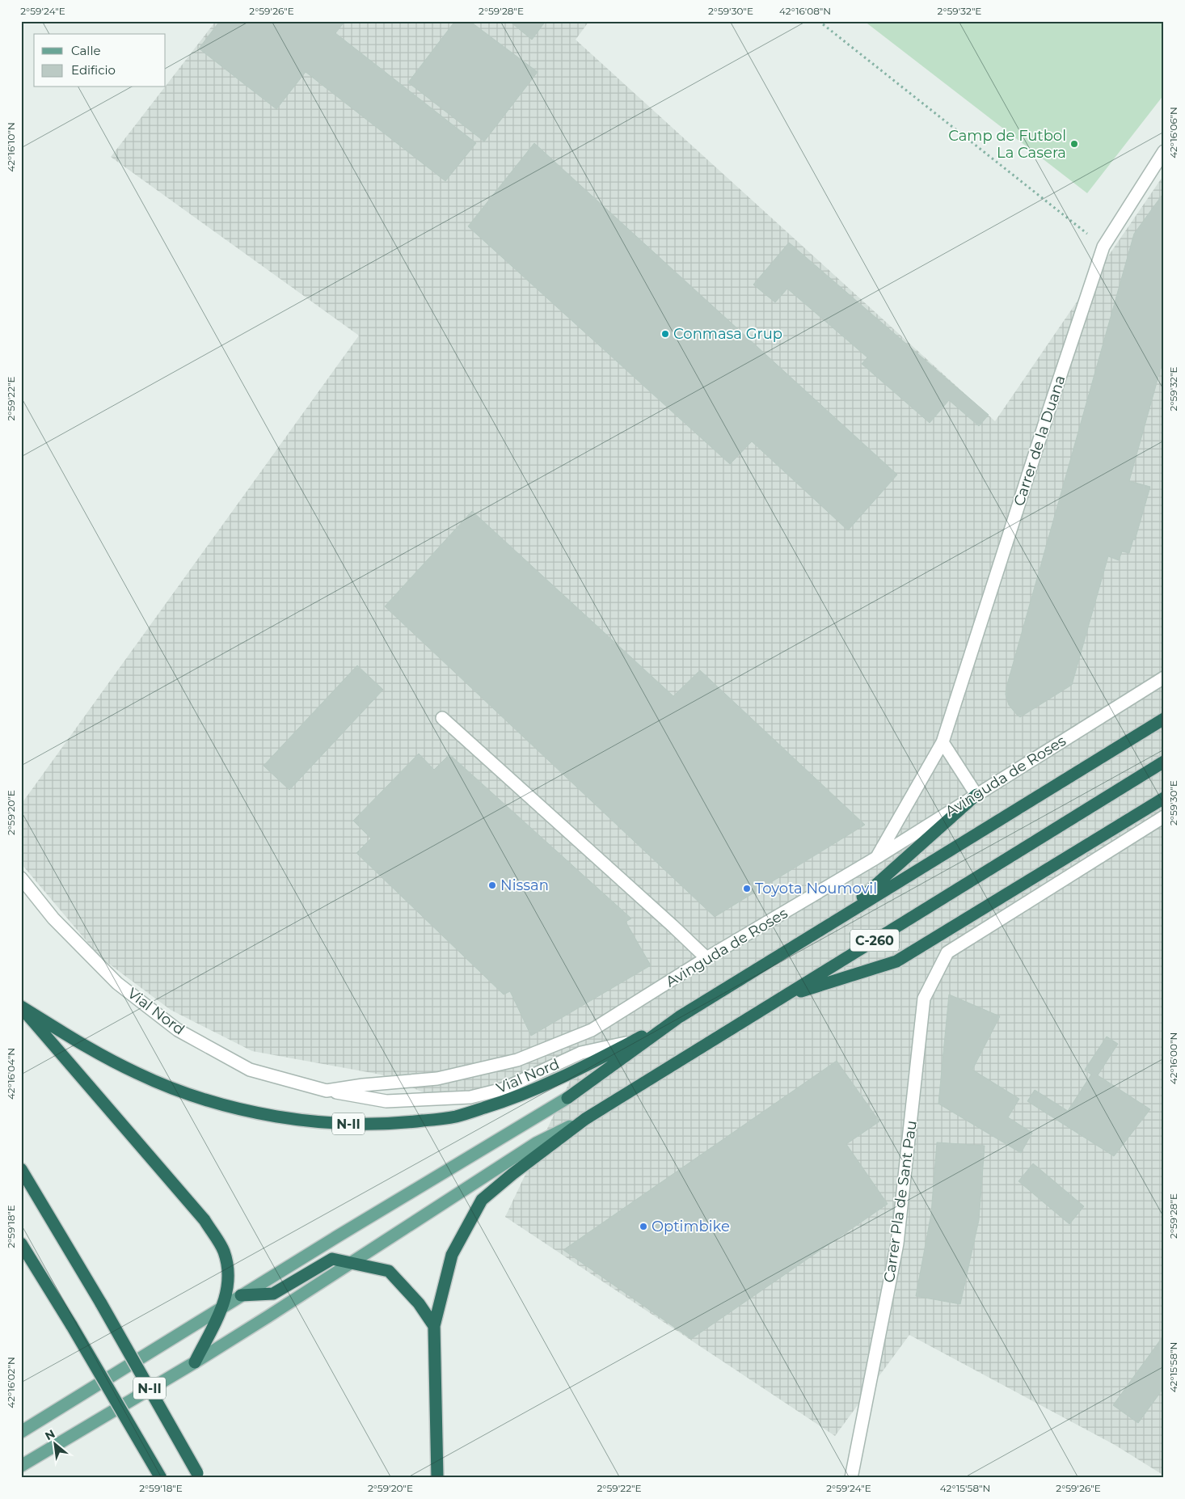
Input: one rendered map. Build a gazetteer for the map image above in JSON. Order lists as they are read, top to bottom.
{
  "streets": {
    "highway": ["C-260", "N-II"],
    "street": [
      "Carrer de la Duana",
      "Avinguda de Roses",
      "Vial Nord",
      "Carrer Pla de Sant Pau"
    ]
  },
  "crossings": [
    ["Carrer de la Duana", "Avinguda de Roses"],
    ["Avinguda de Roses", "Vial Nord"],
    ["C-260", "N-II"],
    ["Vial Nord", "N-II"]
  ],
  "places": [
    "Camp de Futbol La Casera",
    "Conmasa Grup",
    "Nissan",
    "Toyota Noumovil",
    "Optimbike"
  ],
  "legend": ["Calle", "Edificio"],
  "north": "top left",
  "coordinates": [
    "2°59'24\"E",
    "2°59'26\"E",
    "2°59'28\"E",
    "2°59'30\"E",
    "42°16'08\"N",
    "2°59'32\"E",
    "42°16'06\"N",
    "42°16'10\"N",
    "2°59'22\"E",
    "2°59'20\"E",
    "42°16'00\"N",
    "42°16'04\"N",
    "2°59'18\"E",
    "42°15'58\"N",
    "42°16'02\"N"
  ]
}
